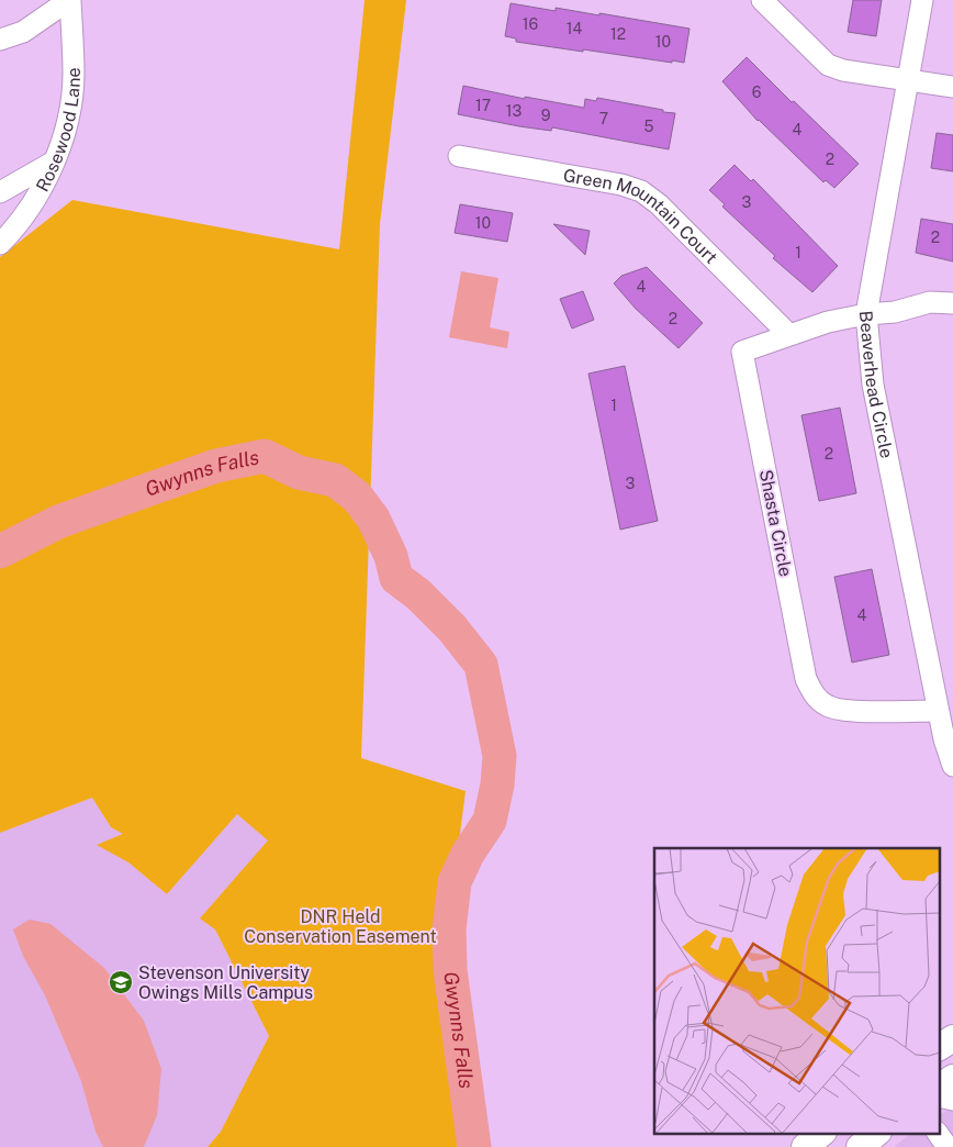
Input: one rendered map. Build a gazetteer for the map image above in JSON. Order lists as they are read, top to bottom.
{
  "streets": {
    "street": [
      "Rosewood Lane",
      "Green Mountain Court",
      "Beaverhead Circle",
      "Shasta Circle"
    ]
  },
  "crossings": [
    ["Green Mountain Court", "Shasta Circle"],
    ["Beaverhead Circle", "Shasta Circle"]
  ],
  "water": ["Gwynns Falls"],
  "parks": ["DNR Held Conservation Easement"],
  "places": {
    "school or university": ["Stevenson University Owings Mills Campus"]
  },
  "house_numbers": [
    "16",
    "14",
    "12",
    "10",
    "6",
    "17",
    "13",
    "9",
    "7",
    "5",
    "4",
    "2",
    "3",
    "10",
    "2",
    "1",
    "4",
    "2",
    "1",
    "2",
    "3",
    "4"
  ]
}
